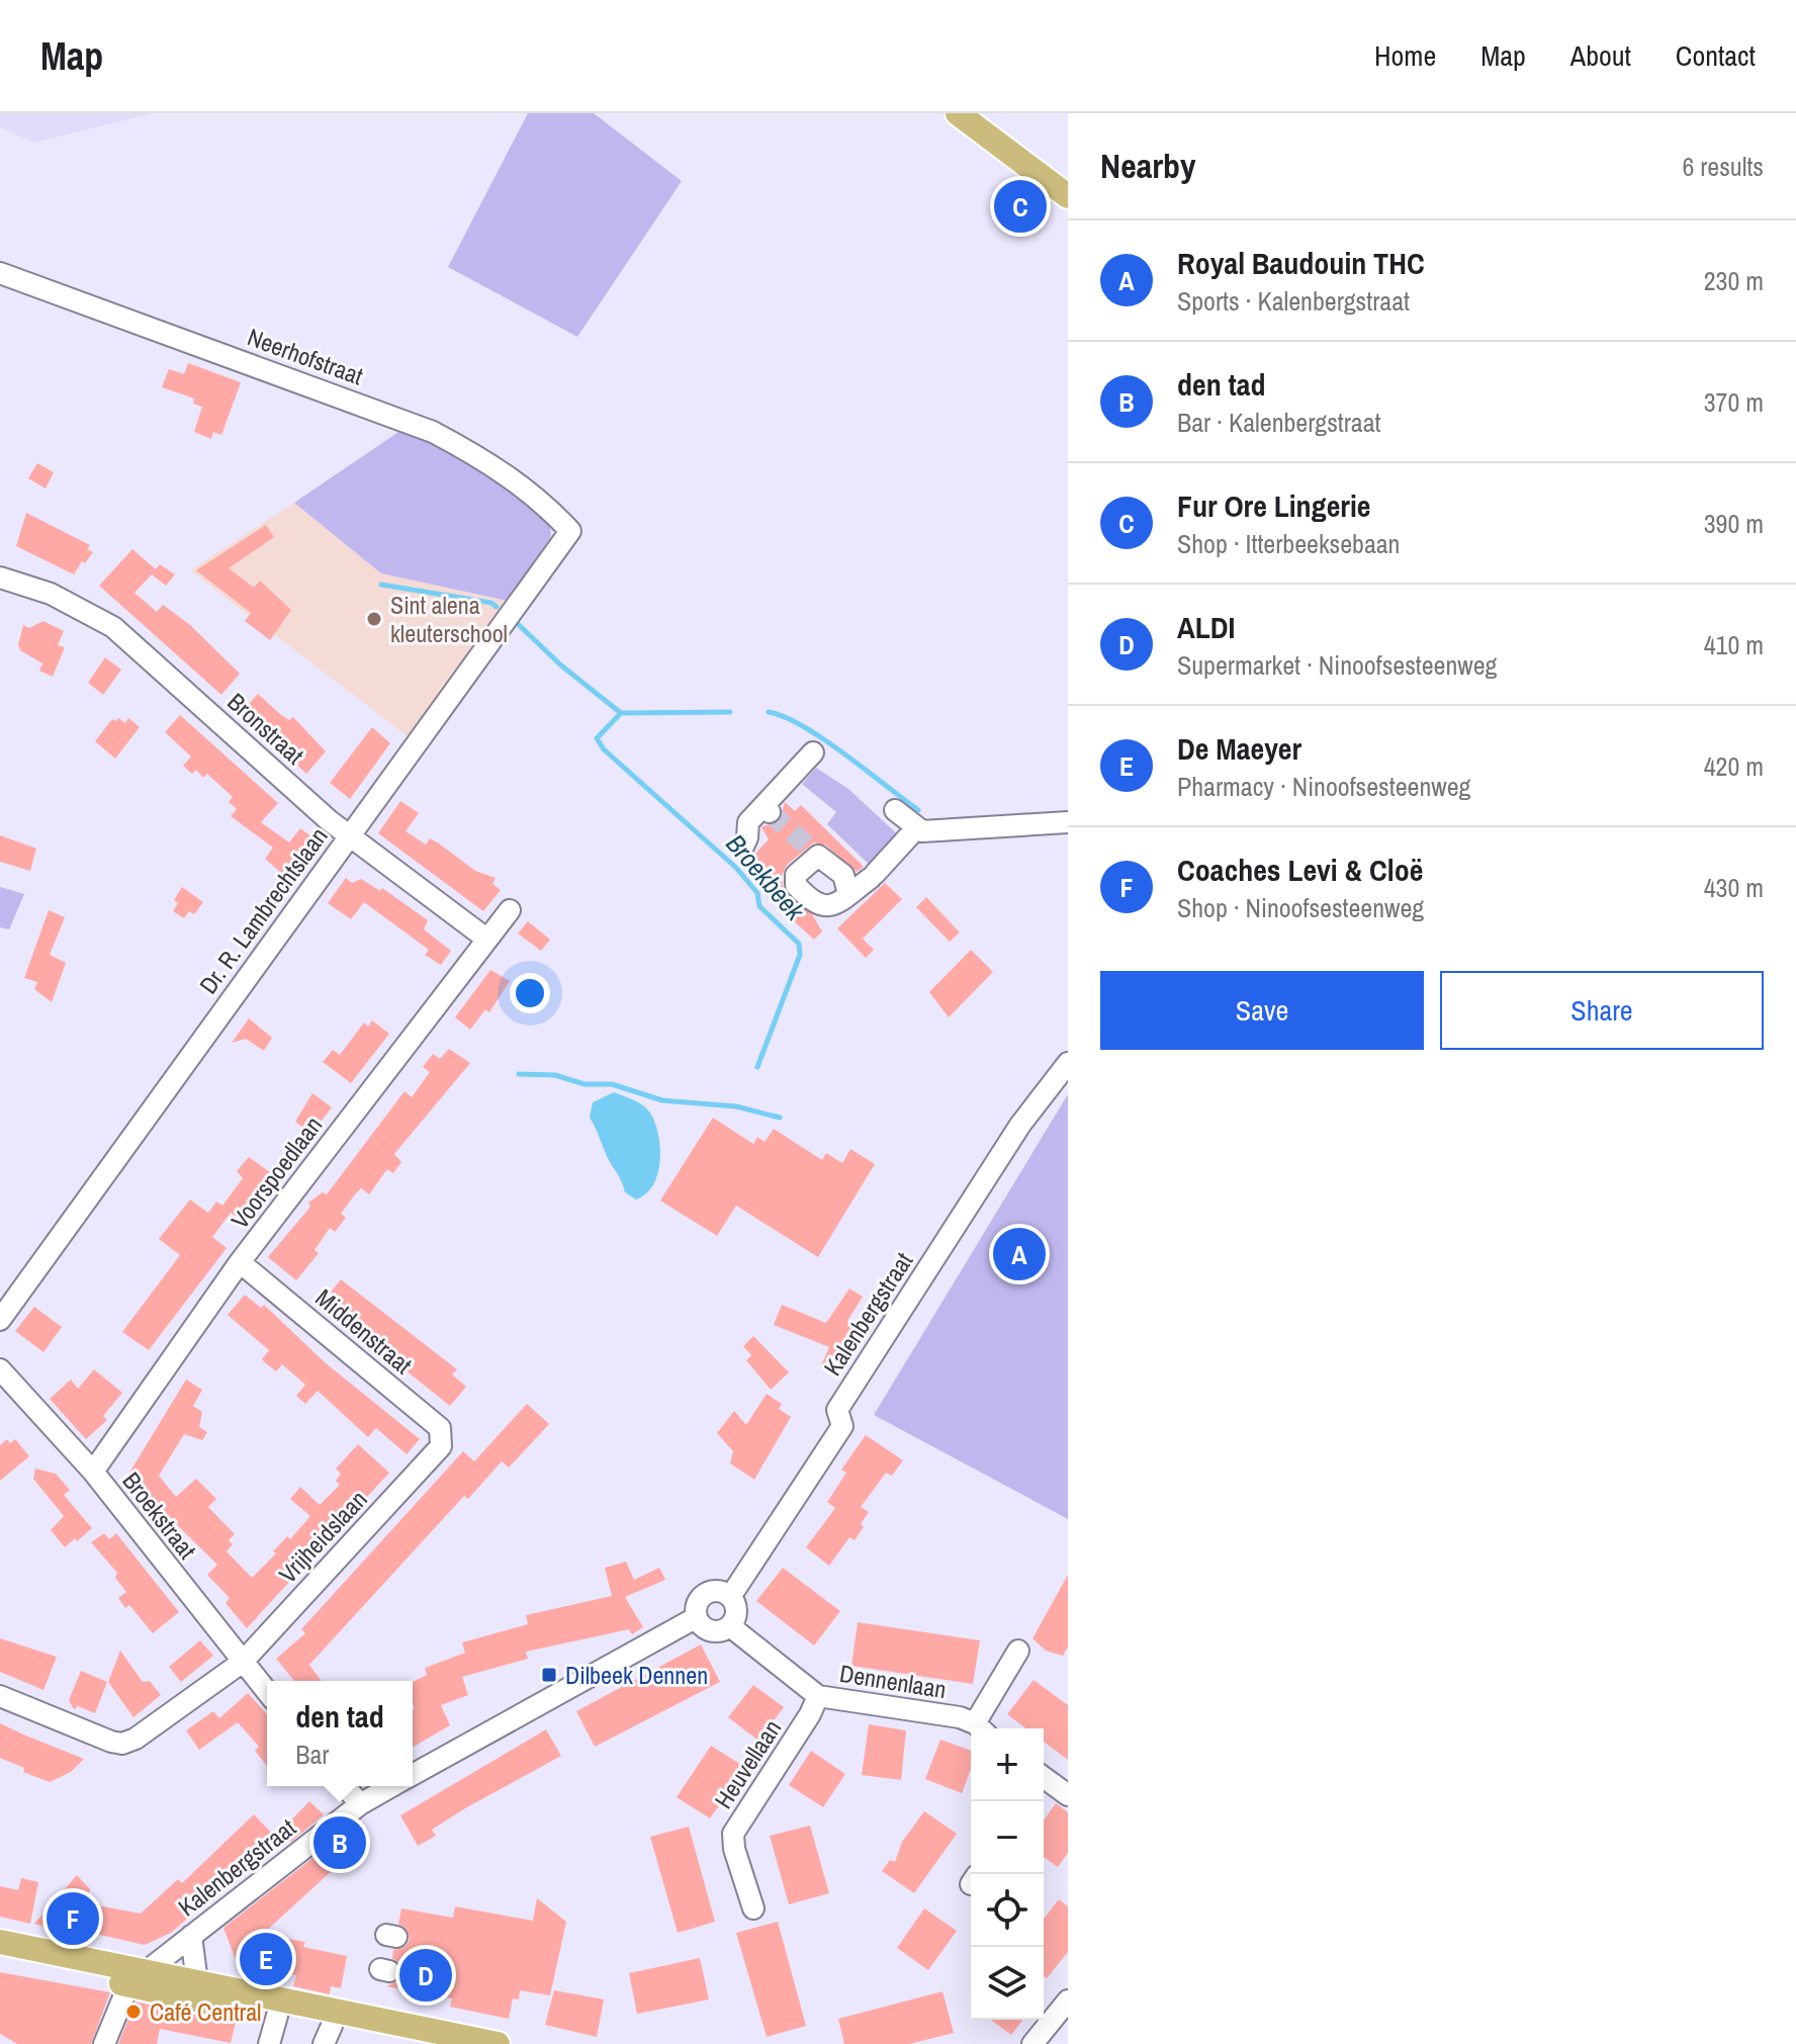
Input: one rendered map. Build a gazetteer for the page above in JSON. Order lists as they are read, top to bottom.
{
  "streets": {
    "street": [
      "Neerhofstraat",
      "Bronstraat",
      "Dr. R. Lambrechtslaan",
      "Voorspoedlaan",
      "Kalenbergstraat",
      "Middenstraat",
      "Broekstraat",
      "Vrijheidslaan",
      "Dennenlaan",
      "Heuvellaan"
    ]
  },
  "crossings": [
    ["Neerhofstraat", "Dr. R. Lambrechtslaan"],
    ["Bronstraat", "Dr. R. Lambrechtslaan"],
    ["Bronstraat", "Voorspoedlaan"],
    ["Voorspoedlaan", "Middenstraat"],
    ["Voorspoedlaan", "Broekstraat"],
    ["Kalenbergstraat", "Dennenlaan"],
    ["Middenstraat", "Vrijheidslaan"],
    ["Broekstraat", "Vrijheidslaan"],
    ["Dennenlaan", "Heuvellaan"]
  ],
  "water": ["Broekbeek"],
  "places": {
    "other": ["Sint alena kleuterschool", "Café Central"],
    "transit": ["Dilbeek Dennen"]
  },
  "page": {
    "header": "Map",
    "nav": [
      "Home",
      "Map",
      "About",
      "Contact"
    ],
    "heading": ["Nearby", "6 results"],
    "pins": [
      "C",
      "A",
      "B",
      "F",
      "E",
      "D"
    ],
    "list": [
      {
        "mark": "A",
        "name": "Royal Baudouin THC",
        "note": "Sports · Kalenbergstraat",
        "value": "230 m"
      },
      {
        "mark": "B",
        "name": "den tad",
        "note": "Bar · Kalenbergstraat",
        "value": "370 m"
      },
      {
        "mark": "C",
        "name": "Fur Ore Lingerie",
        "note": "Shop · Itterbeeksebaan",
        "value": "390 m"
      },
      {
        "mark": "D",
        "name": "ALDI",
        "note": "Supermarket · Ninoofsesteenweg",
        "value": "410 m"
      },
      {
        "mark": "E",
        "name": "De Maeyer",
        "note": "Pharmacy · Ninoofsesteenweg",
        "value": "420 m"
      },
      {
        "mark": "F",
        "name": "Coaches Levi & Cloë",
        "note": "Shop · Ninoofsesteenweg",
        "value": "430 m"
      }
    ],
    "buttons": ["Save", "Share"],
    "popup": ["den tad", "Bar"],
    "map_buttons": ["+", "−"]
  }
}
